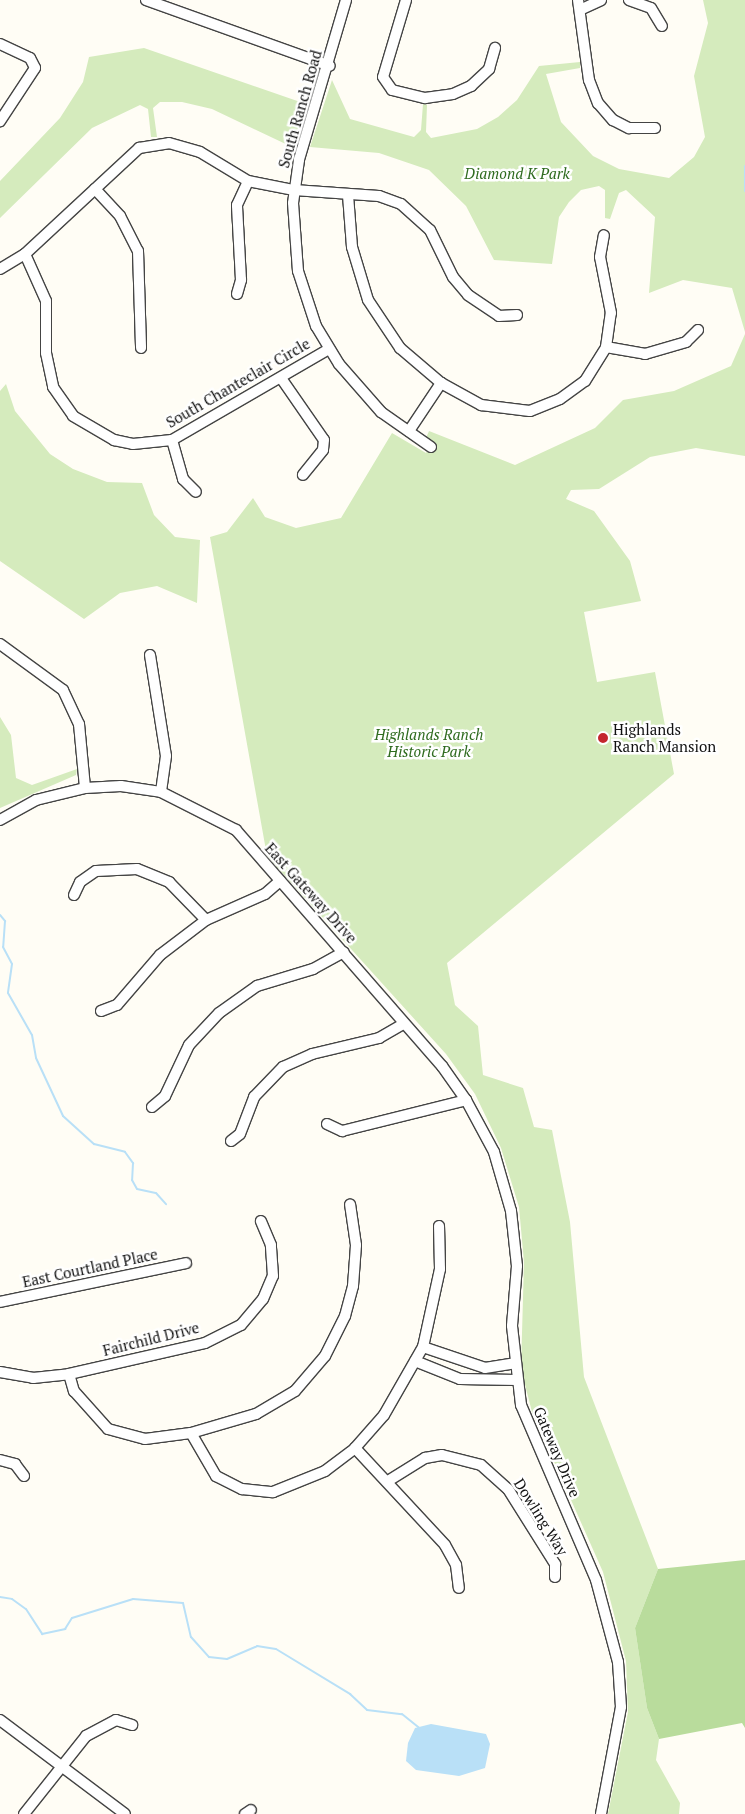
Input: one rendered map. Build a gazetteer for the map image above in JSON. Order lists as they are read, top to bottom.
{
  "streets": {
    "street": [
      "South Ranch Road",
      "South Chanteclair Circle",
      "East Gateway Drive",
      "East Courtland Place",
      "Fairchild Drive",
      "Gateway Drive",
      "Dowling Way"
    ]
  },
  "crossings": [
    ["South Ranch Road", "South Chanteclair Circle"],
    ["East Gateway Drive", "Gateway Drive"]
  ],
  "parks": ["Diamond K Park", "Highlands Ranch Historic Park"],
  "places": ["Highlands Ranch Mansion"]
}
